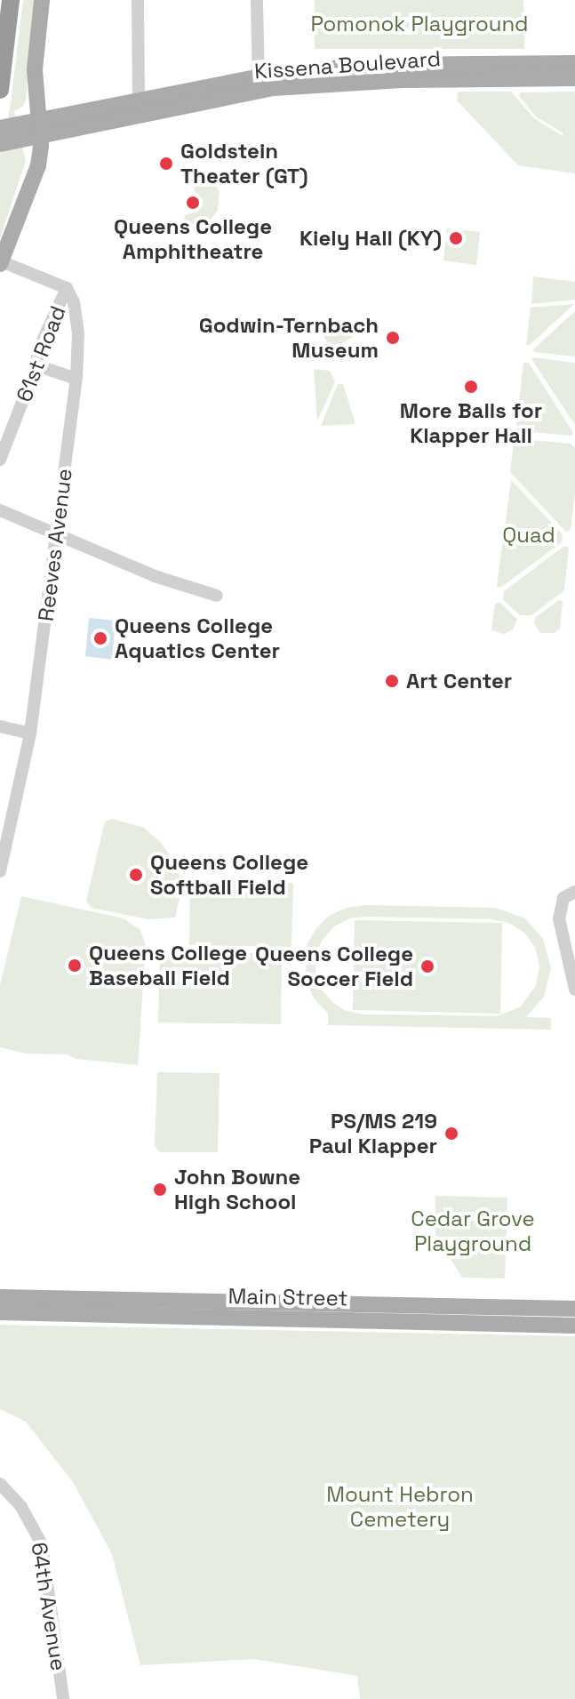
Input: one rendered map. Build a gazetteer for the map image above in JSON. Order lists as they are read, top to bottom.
{
  "streets": {
    "main road": ["Kissena Boulevard", "Main Street"],
    "street": ["61st Road", "Reeves Avenue", "64th Avenue"]
  },
  "crossings": [
    ["61st Road", "Reeves Avenue"]
  ],
  "parks": [
    "Pomonok Playground",
    "Quad",
    "Cedar Grove Playground",
    "Mount Hebron Cemetery"
  ],
  "places": [
    "Goldstein Theater (GT)",
    "Queens College Amphitheatre",
    "Kiely Hall (KY)",
    "Godwin-Ternbach Museum",
    "More Balls for Klapper Hall",
    "Queens College Aquatics Center",
    "Art Center",
    "Queens College Softball Field",
    "Queens College Baseball Field",
    "Queens College Soccer Field",
    "PS/MS 219 Paul Klapper",
    "John Bowne High School"
  ]
}
